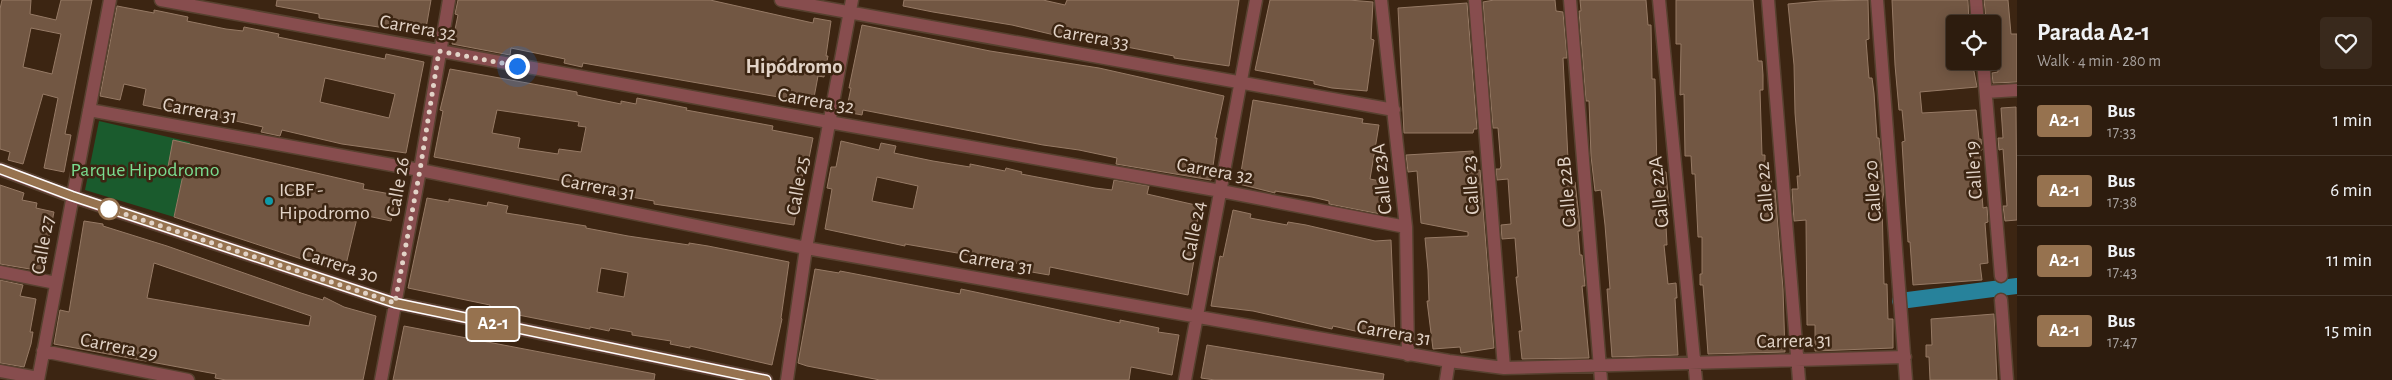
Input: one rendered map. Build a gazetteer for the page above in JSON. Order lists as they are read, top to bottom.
{
  "streets": {
    "street": [
      "Carrera 32",
      "Carrera 33",
      "Carrera 31",
      "Calle 19",
      "Calle 23A",
      "Calle 23",
      "Calle 25",
      "Calle 26",
      "Calle 20",
      "Calle 22B",
      "Calle 22A",
      "Calle 22",
      "Calle 24",
      "Calle 27",
      "Carrera 30",
      "Carrera 29"
    ]
  },
  "crossings": [
    ["Carrera 32", "Calle 23A"],
    ["Carrera 32", "Calle 25"],
    ["Carrera 32", "Calle 26"],
    ["Carrera 32", "Calle 24"],
    ["Carrera 33", "Calle 23A"],
    ["Carrera 33", "Calle 25"],
    ["Carrera 33", "Calle 24"],
    ["Carrera 31", "Calle 23A"],
    ["Carrera 31", "Calle 23"],
    ["Carrera 31", "Calle 25"],
    ["Carrera 31", "Calle 26"],
    ["Carrera 31", "Calle 20"],
    ["Carrera 31", "Calle 22B"],
    ["Carrera 31", "Calle 22A"],
    ["Carrera 31", "Calle 22"],
    ["Carrera 31", "Calle 24"],
    ["Carrera 31", "Calle 27"],
    ["Calle 26", "Carrera 30"],
    ["Calle 27", "Carrera 30"],
    ["Calle 27", "Carrera 29"]
  ],
  "districts": ["Hipódromo"],
  "parks": ["Parque Hipodromo"],
  "places": ["ICBF - Hipodromo"],
  "lines": ["bus line A2-1"],
  "page": {
    "on_map": "A2-1",
    "heading": ["Parada A2-1", "Walk · 4 min · 280 m"],
    "list": [
      {
        "mark": "A2-1",
        "name": "Bus",
        "note": "17:33",
        "value": "1 min"
      },
      {
        "mark": "A2-1",
        "name": "Bus",
        "note": "17:38",
        "value": "6 min"
      },
      {
        "mark": "A2-1",
        "name": "Bus",
        "note": "17:43",
        "value": "11 min"
      },
      {
        "mark": "A2-1",
        "name": "Bus",
        "note": "17:47",
        "value": "15 min"
      }
    ]
  }
}
